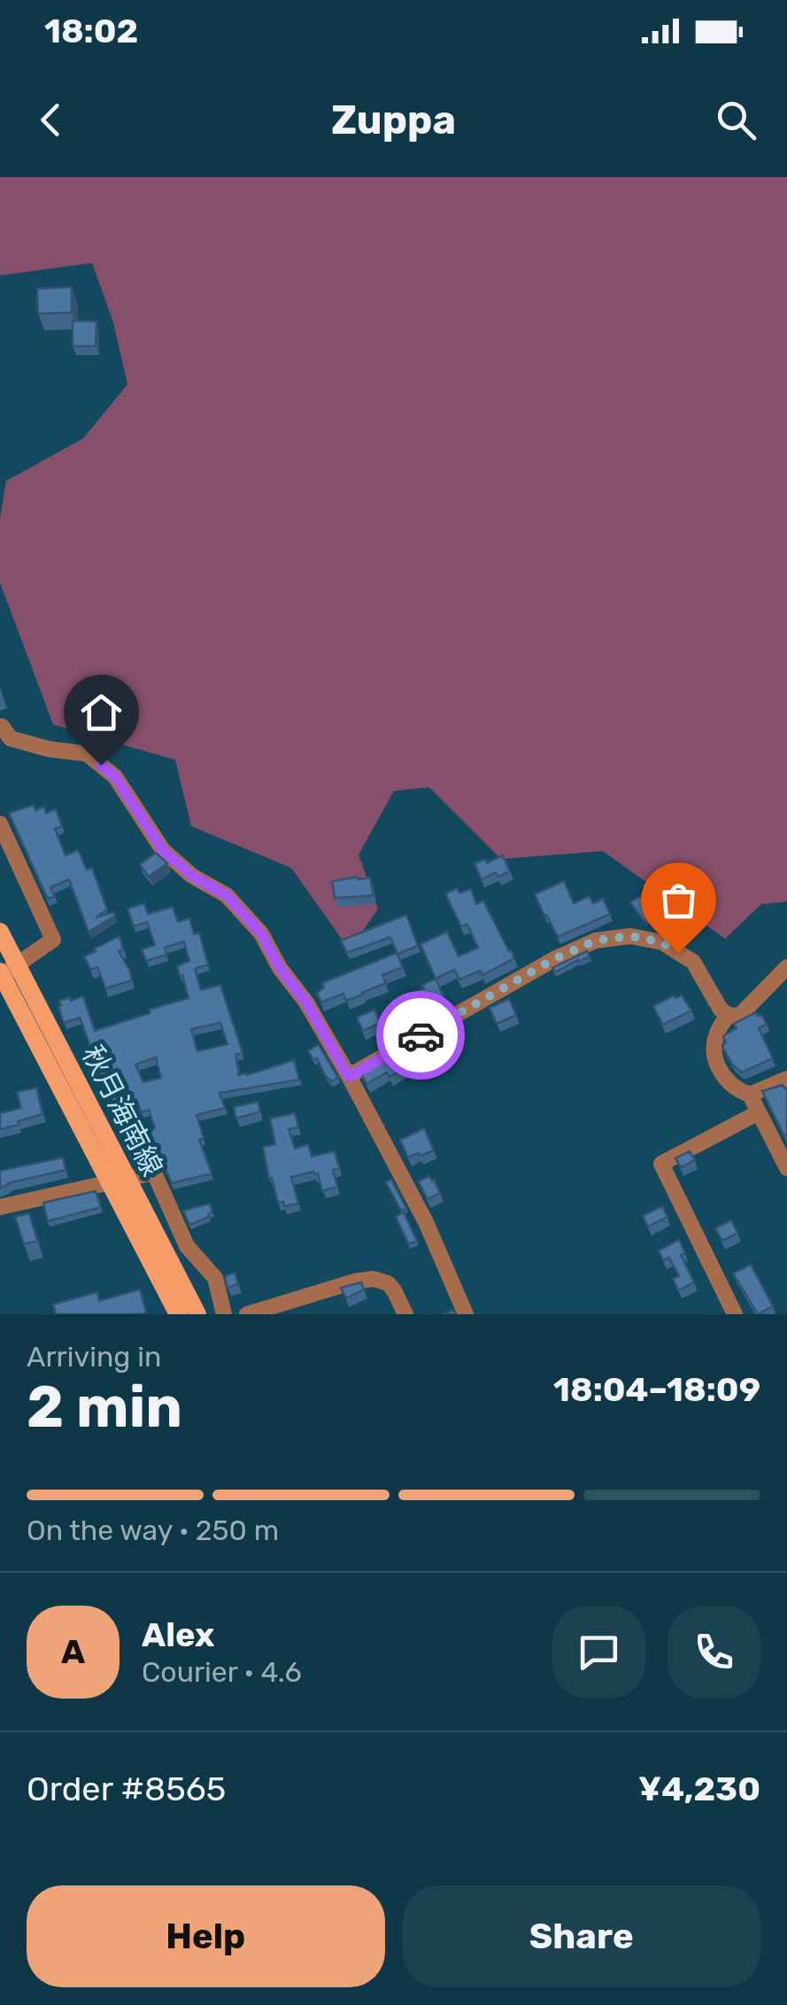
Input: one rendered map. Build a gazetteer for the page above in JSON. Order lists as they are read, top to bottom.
{
  "streets": {
    "main road": ["秋月海南線"]
  },
  "page": {
    "status": "18:02",
    "header": "Zuppa",
    "heading": ["2 min", "Arriving in", "18:04–18:09"],
    "panel": [
      "Alex",
      "Courier · 4.6",
      "Order #8565",
      "¥4,230"
    ],
    "bar": "On the way · 250 m",
    "round": "A",
    "buttons": ["Help", "Share"]
  }
}
